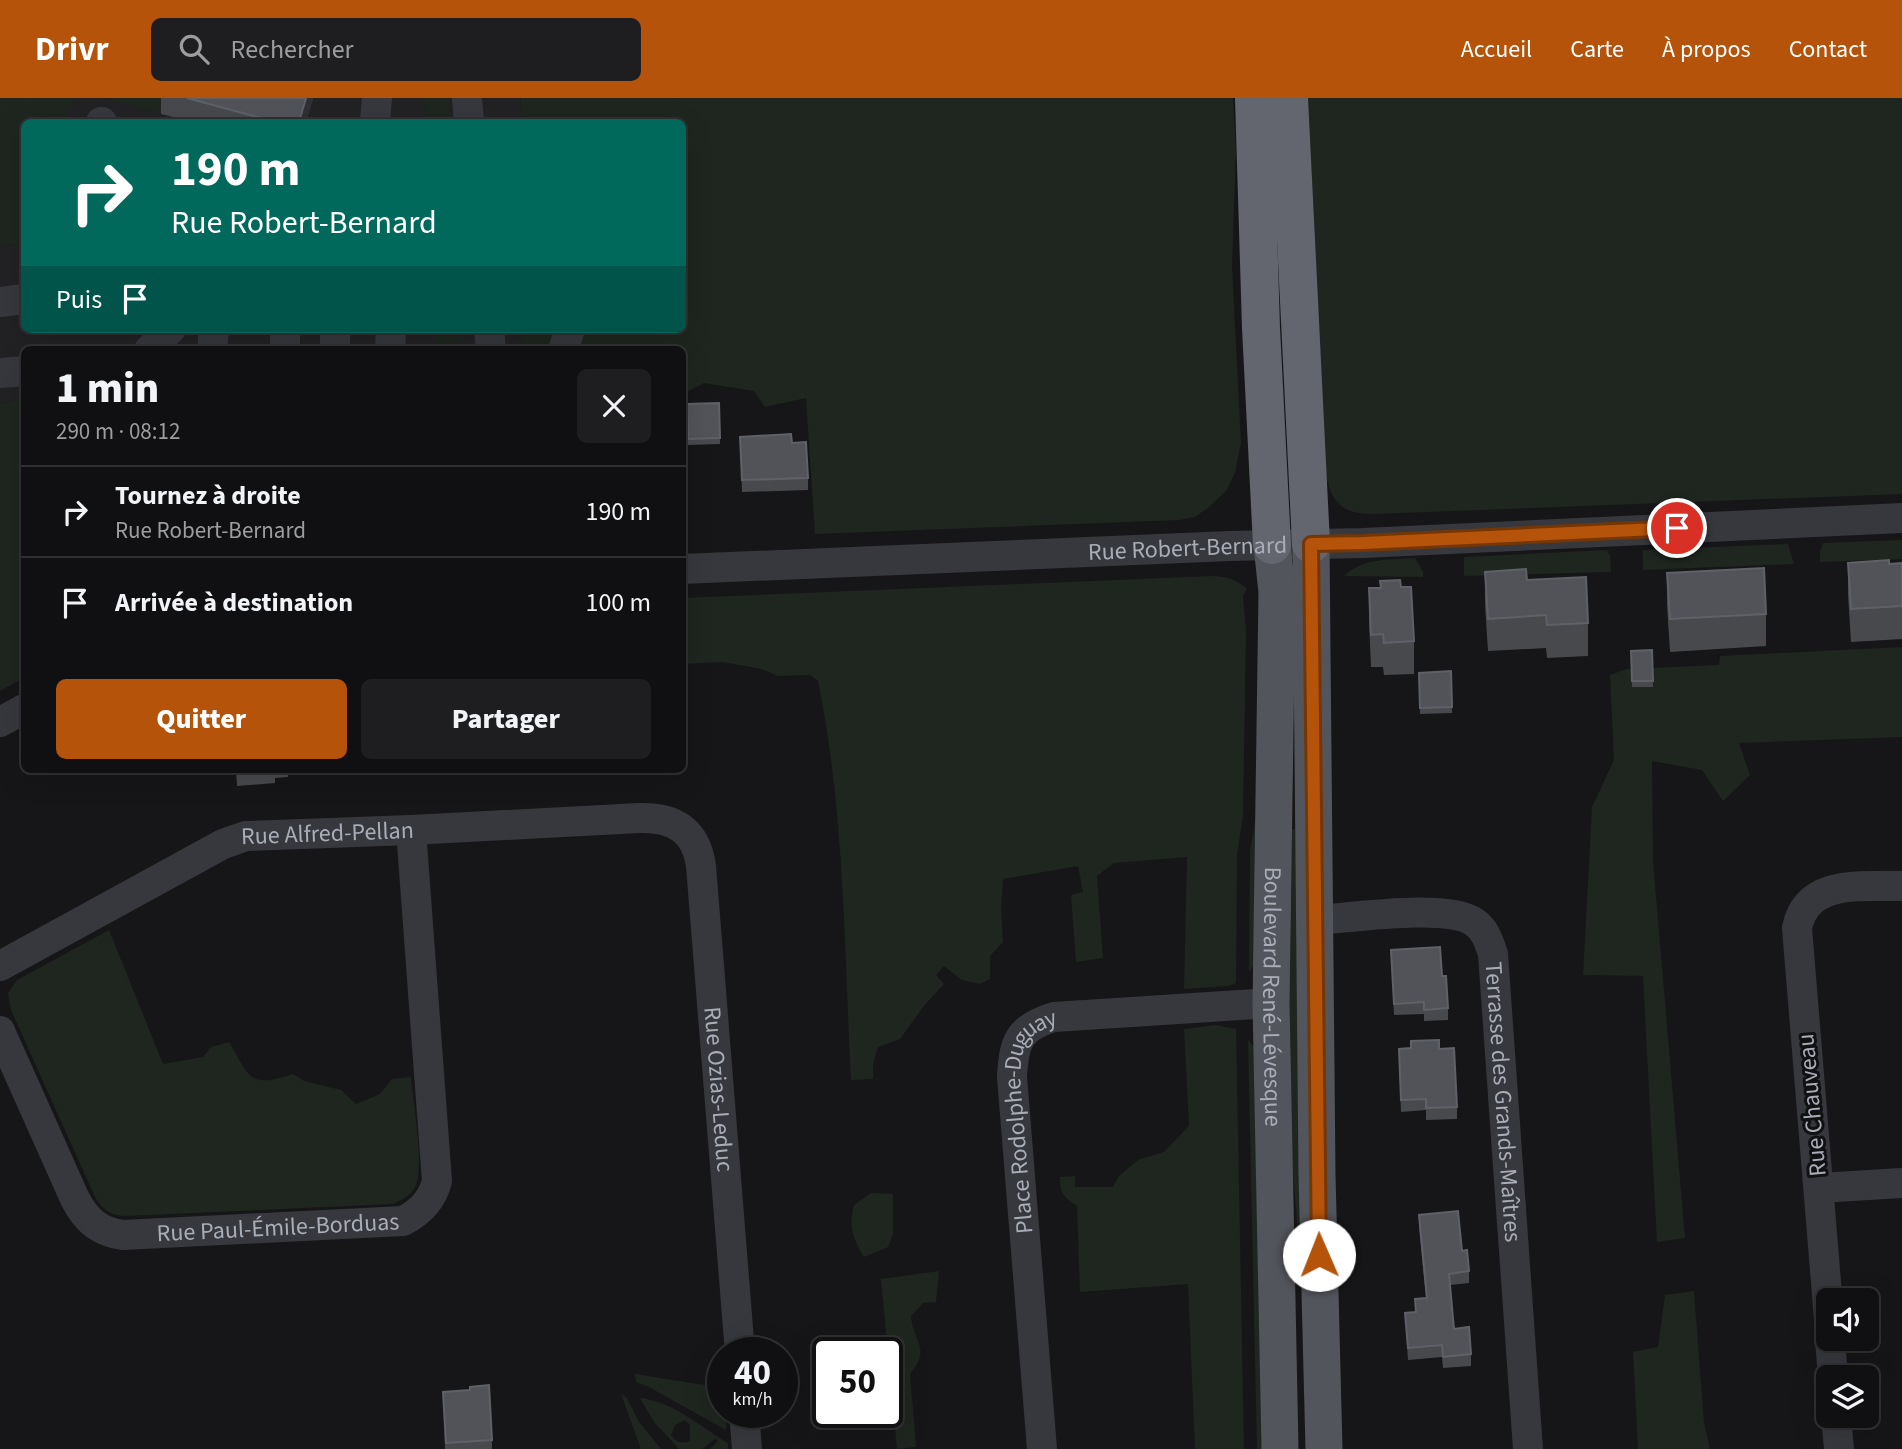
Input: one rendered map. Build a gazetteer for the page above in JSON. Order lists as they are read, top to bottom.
{
  "streets": {
    "main road": ["Boulevard René-Lévesque"],
    "street": [
      "Rue Robert-Bernard",
      "Rue Alfred-Pellan",
      "Rue Ozias-Leduc",
      "Terrasse des Grands-Maîtres",
      "Rue Chauveau",
      "Place Rodolphe-Duguay",
      "Rue Paul-Émile-Borduas"
    ]
  },
  "crossings": [
    ["Rue Robert-Bernard", "Boulevard René-Lévesque"],
    ["Rue Alfred-Pellan", "Rue Ozias-Leduc"],
    ["Rue Alfred-Pellan", "Rue Paul-Émile-Borduas"],
    ["Boulevard René-Lévesque", "Terrasse des Grands-Maîtres"],
    ["Boulevard René-Lévesque", "Place Rodolphe-Duguay"]
  ],
  "page": {
    "header": "Drivr",
    "search": "Rechercher",
    "nav": [
      "Accueil",
      "Carte",
      "À propos",
      "Contact"
    ],
    "turn": ["190 m", "Rue Robert-Bernard"],
    "then": "Puis",
    "heading": ["1 min", "290 m · 08:12"],
    "list": [
      {
        "name": "Tournez à droite",
        "note": "Rue Robert-Bernard",
        "value": "190 m"
      },
      {
        "name": "Arrivée à destination",
        "value": "100 m"
      }
    ],
    "buttons": ["Quitter", "Partager"],
    "speed": "40 km/h",
    "limit": "50"
  }
}
